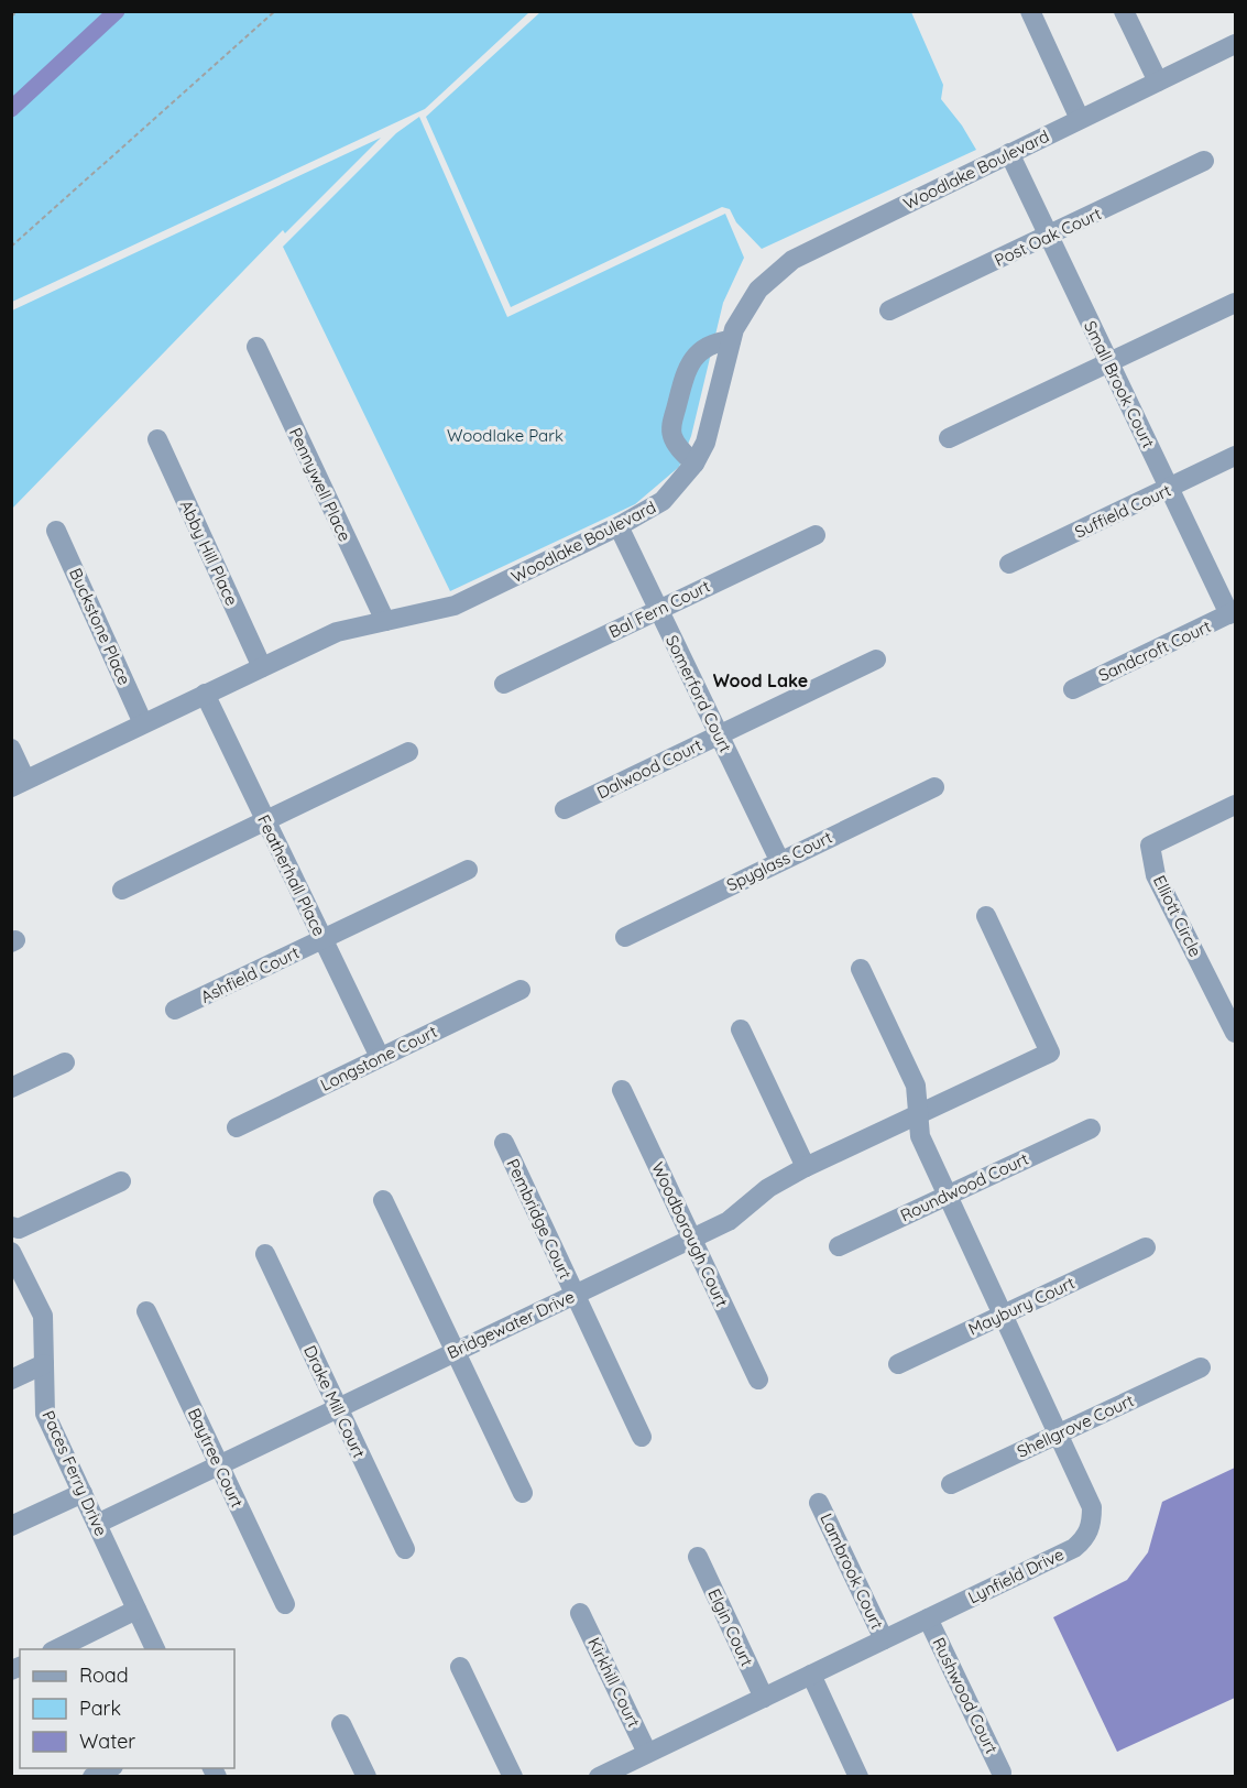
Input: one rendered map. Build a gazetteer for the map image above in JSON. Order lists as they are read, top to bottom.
{
  "streets": {
    "street": [
      "Woodlake Boulevard",
      "Post Oak Court",
      "Small Brook Court",
      "Pennywell Place",
      "Suffield Court",
      "Abby Hill Place",
      "Bal Fern Court",
      "Buckstone Place",
      "Sandcroft Court",
      "Somerford Court",
      "Dalwood Court",
      "Spyglass Court",
      "Featherhall Place",
      "Elliott Circle",
      "Ashfield Court",
      "Longstone Court",
      "Roundwood Court",
      "Pembridge Court",
      "Woodborough Court",
      "Maybury Court",
      "Bridgewater Drive",
      "Drake Mill Court",
      "Shellgrove Court",
      "Baytree Court",
      "Paces Ferry Drive",
      "Lambrook Court",
      "Lynfield Drive",
      "Elgin Court",
      "Kirkhill Court",
      "Rushwood Court"
    ]
  },
  "crossings": [
    ["Woodlake Boulevard", "Small Brook Court"],
    ["Woodlake Boulevard", "Pennywell Place"],
    ["Woodlake Boulevard", "Abby Hill Place"],
    ["Woodlake Boulevard", "Buckstone Place"],
    ["Woodlake Boulevard", "Somerford Court"],
    ["Woodlake Boulevard", "Featherhall Place"],
    ["Post Oak Court", "Small Brook Court"],
    ["Small Brook Court", "Suffield Court"],
    ["Small Brook Court", "Sandcroft Court"],
    ["Bal Fern Court", "Somerford Court"],
    ["Somerford Court", "Dalwood Court"],
    ["Somerford Court", "Spyglass Court"],
    ["Featherhall Place", "Ashfield Court"],
    ["Featherhall Place", "Longstone Court"],
    ["Roundwood Court", "Lynfield Drive"],
    ["Pembridge Court", "Bridgewater Drive"],
    ["Woodborough Court", "Bridgewater Drive"],
    ["Maybury Court", "Lynfield Drive"],
    ["Bridgewater Drive", "Drake Mill Court"],
    ["Bridgewater Drive", "Baytree Court"],
    ["Bridgewater Drive", "Paces Ferry Drive"],
    ["Bridgewater Drive", "Lynfield Drive"],
    ["Shellgrove Court", "Lynfield Drive"],
    ["Lambrook Court", "Lynfield Drive"],
    ["Lynfield Drive", "Elgin Court"],
    ["Lynfield Drive", "Kirkhill Court"],
    ["Lynfield Drive", "Rushwood Court"]
  ],
  "districts": ["Wood Lake"],
  "parks": ["Woodlake Park"],
  "legend": ["Road", "Park", "Water"]
}
